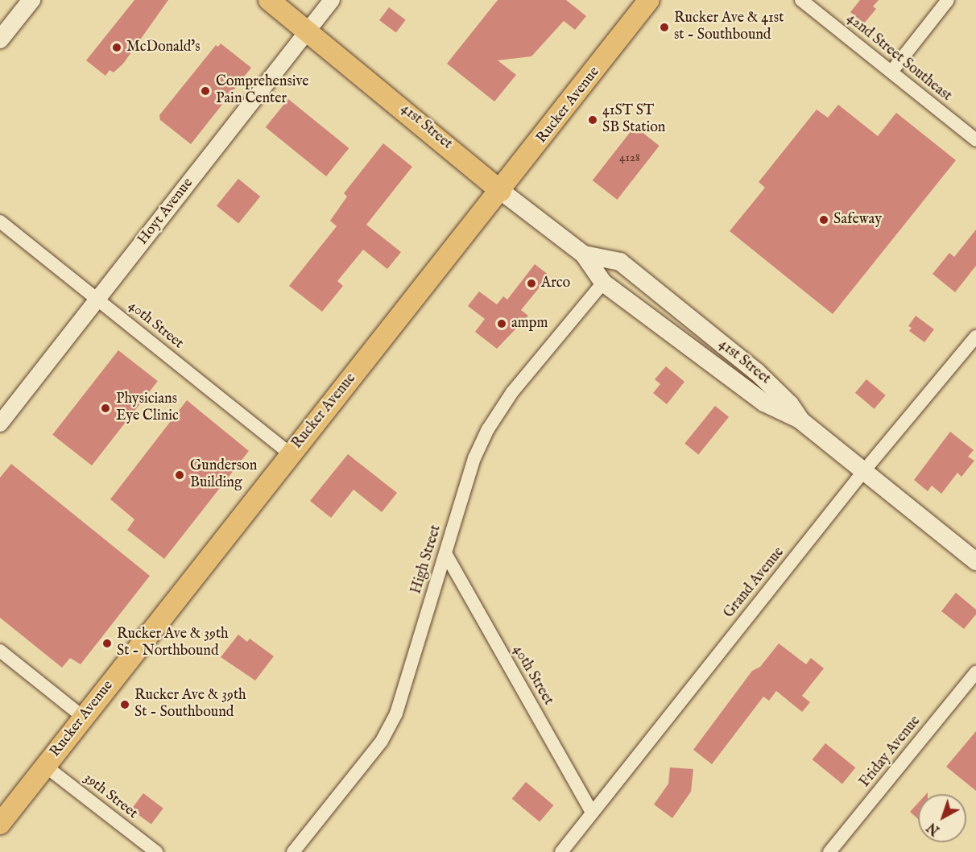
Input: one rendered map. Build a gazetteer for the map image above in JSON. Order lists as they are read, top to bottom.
{
  "streets": {
    "main road": ["Rucker Avenue", "41st Street"],
    "street": [
      "42nd Street Southeast",
      "Hoyt Avenue",
      "40th Street",
      "High Street",
      "Grand Avenue",
      "Friday Avenue",
      "39th Street"
    ]
  },
  "crossings": [
    ["Rucker Avenue", "41st Street"],
    ["Rucker Avenue", "40th Street"],
    ["Rucker Avenue", "39th Street"],
    ["41st Street", "Hoyt Avenue"],
    ["41st Street", "High Street"],
    ["41st Street", "Grand Avenue"],
    ["Hoyt Avenue", "40th Street"],
    ["40th Street", "High Street"],
    ["40th Street", "Grand Avenue"]
  ],
  "places": [
    "Rucker Ave & 41st st - Southbound",
    "McDonald's",
    "Comprehensive Pain Center",
    "41ST ST SB Station",
    "Safeway",
    "Arco",
    "ampm",
    "Physicians Eye Clinic",
    "Gunderson Building",
    "Rucker Ave & 39th St - Northbound",
    "Rucker Ave & 39th St - Southbound"
  ],
  "house_numbers": ["4128"],
  "north": "bottom left"
}
